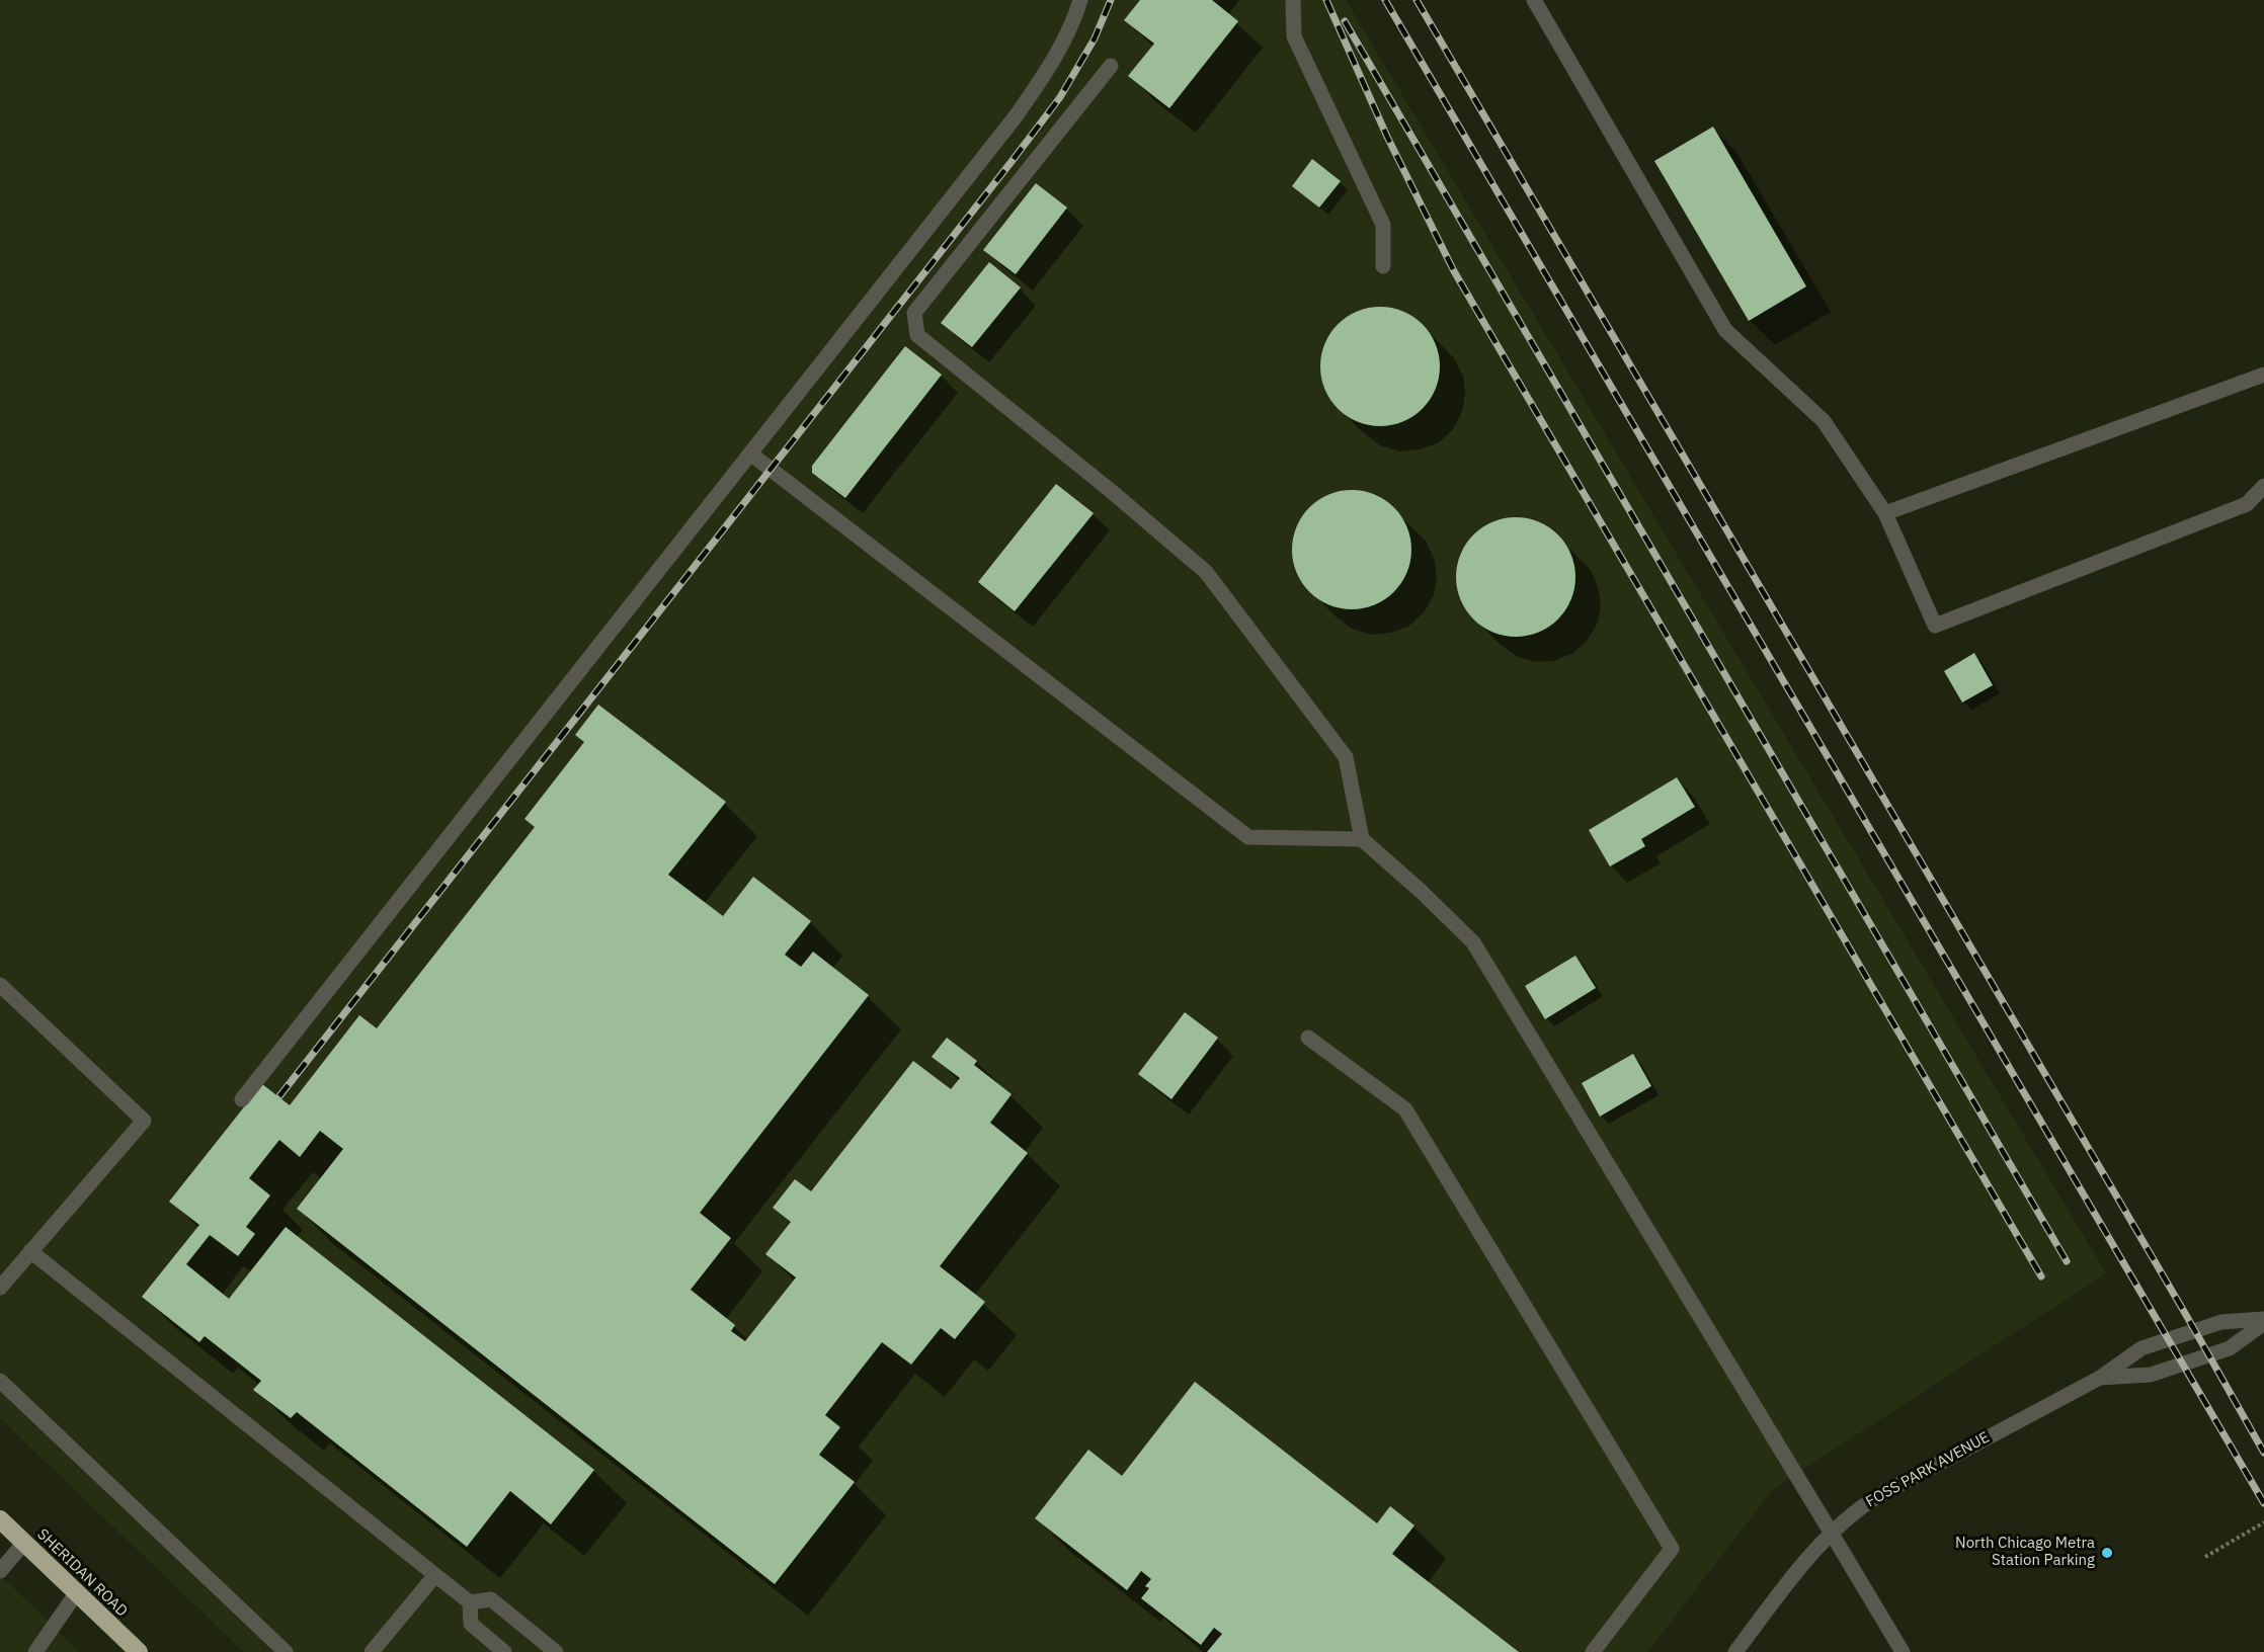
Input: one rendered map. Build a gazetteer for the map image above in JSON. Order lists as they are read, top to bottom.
{
  "streets": {
    "highway": ["SHERIDAN ROAD"],
    "street": ["FOSS PARK AVENUE"]
  },
  "places": ["North Chicago Metra Station Parking"]
}
